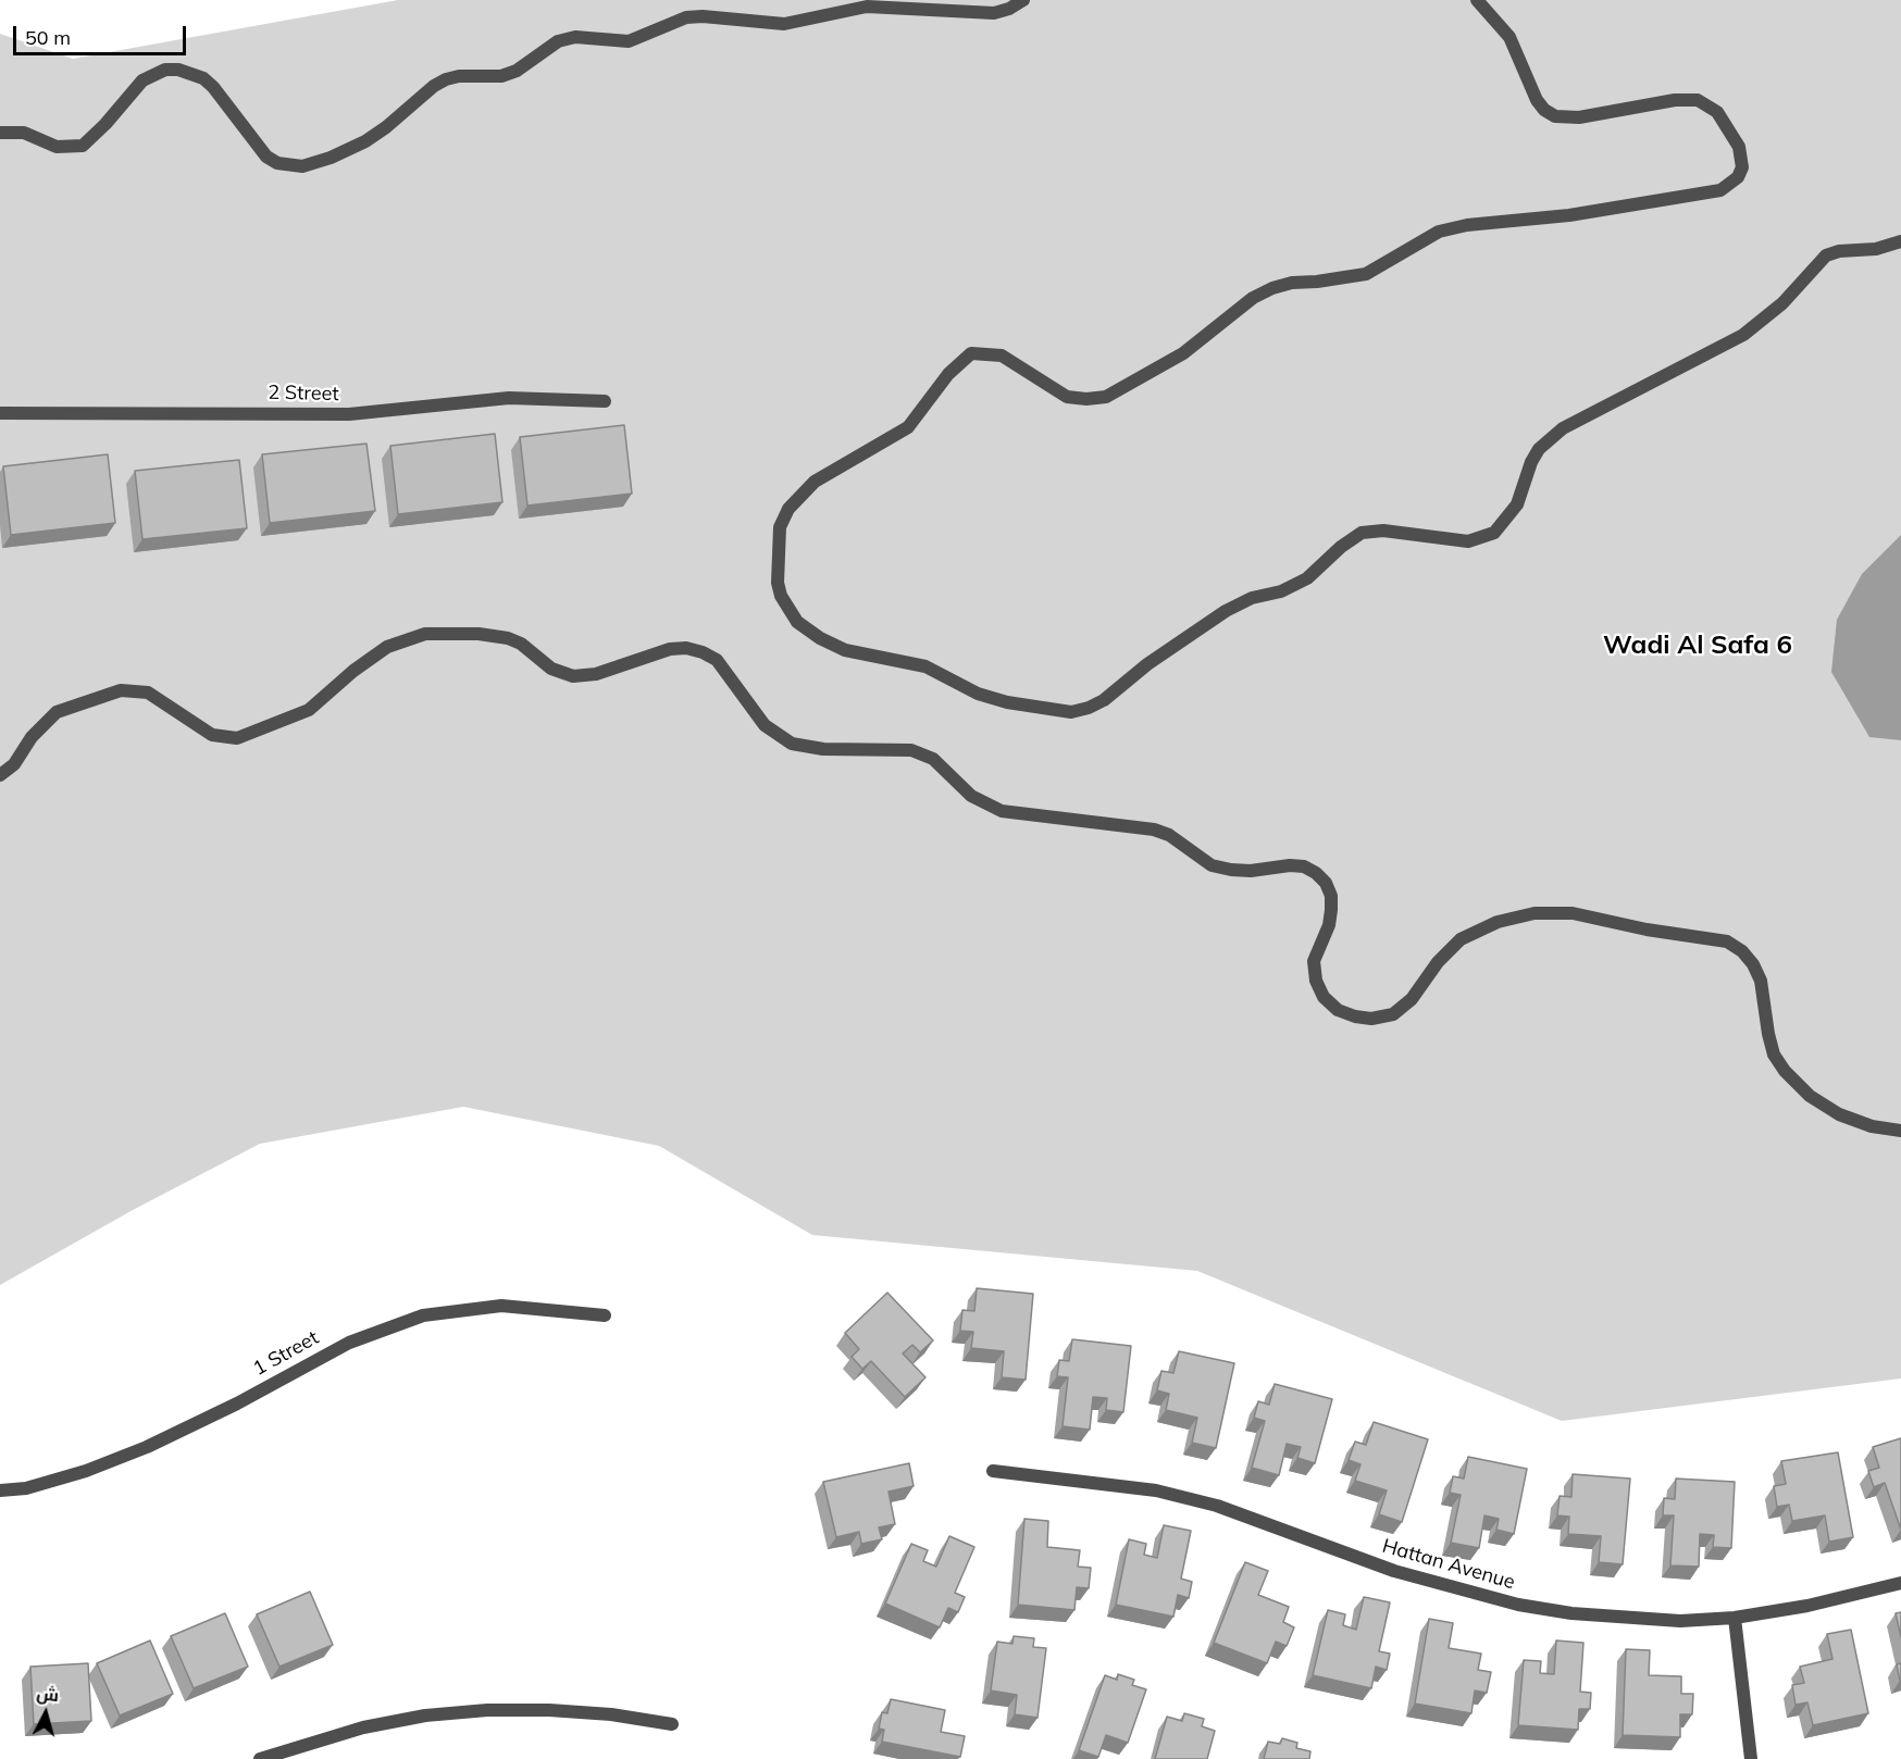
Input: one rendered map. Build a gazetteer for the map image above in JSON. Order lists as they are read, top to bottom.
{
  "streets": {
    "street": ["2 Street", "1 Street", "Hattan Avenue"]
  },
  "districts": ["Wadi Al Safa 6"],
  "scale_bar": "50 m",
  "north": "top"
}
